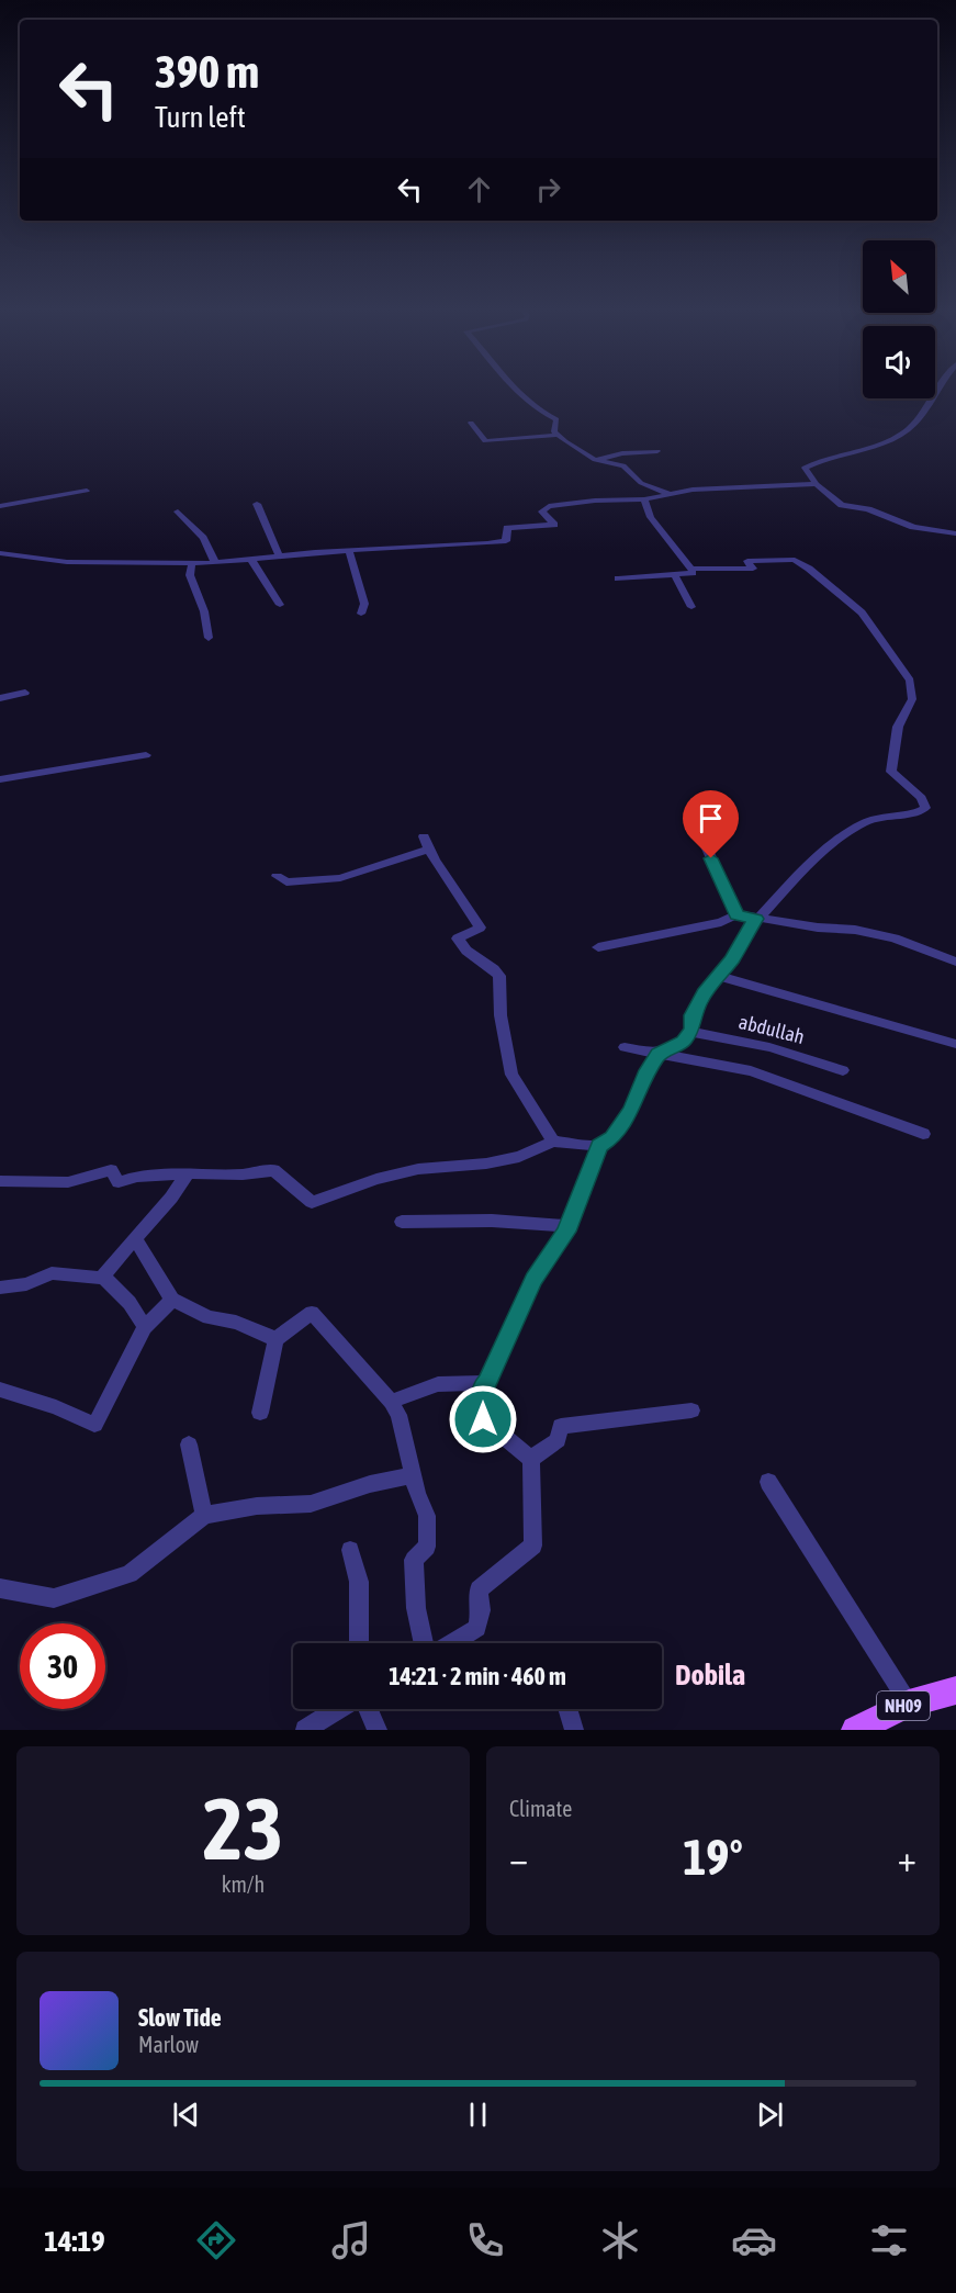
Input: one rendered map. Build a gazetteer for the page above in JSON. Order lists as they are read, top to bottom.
{
  "streets": {
    "main road": ["NH09"],
    "street": ["abdullah"]
  },
  "districts": ["Dobila"],
  "north": "top left",
  "page": {
    "turn": ["390 m", "Turn left"],
    "limit": "30",
    "trip": "14:21 · 2 min · 460 m",
    "tile": [
      ["23", "km/h"],
      "Climate"
    ],
    "heat": ["−", "19°", "+"],
    "song": ["Slow Tide", "Marlow"],
    "tabs": "14:19"
  }
}
